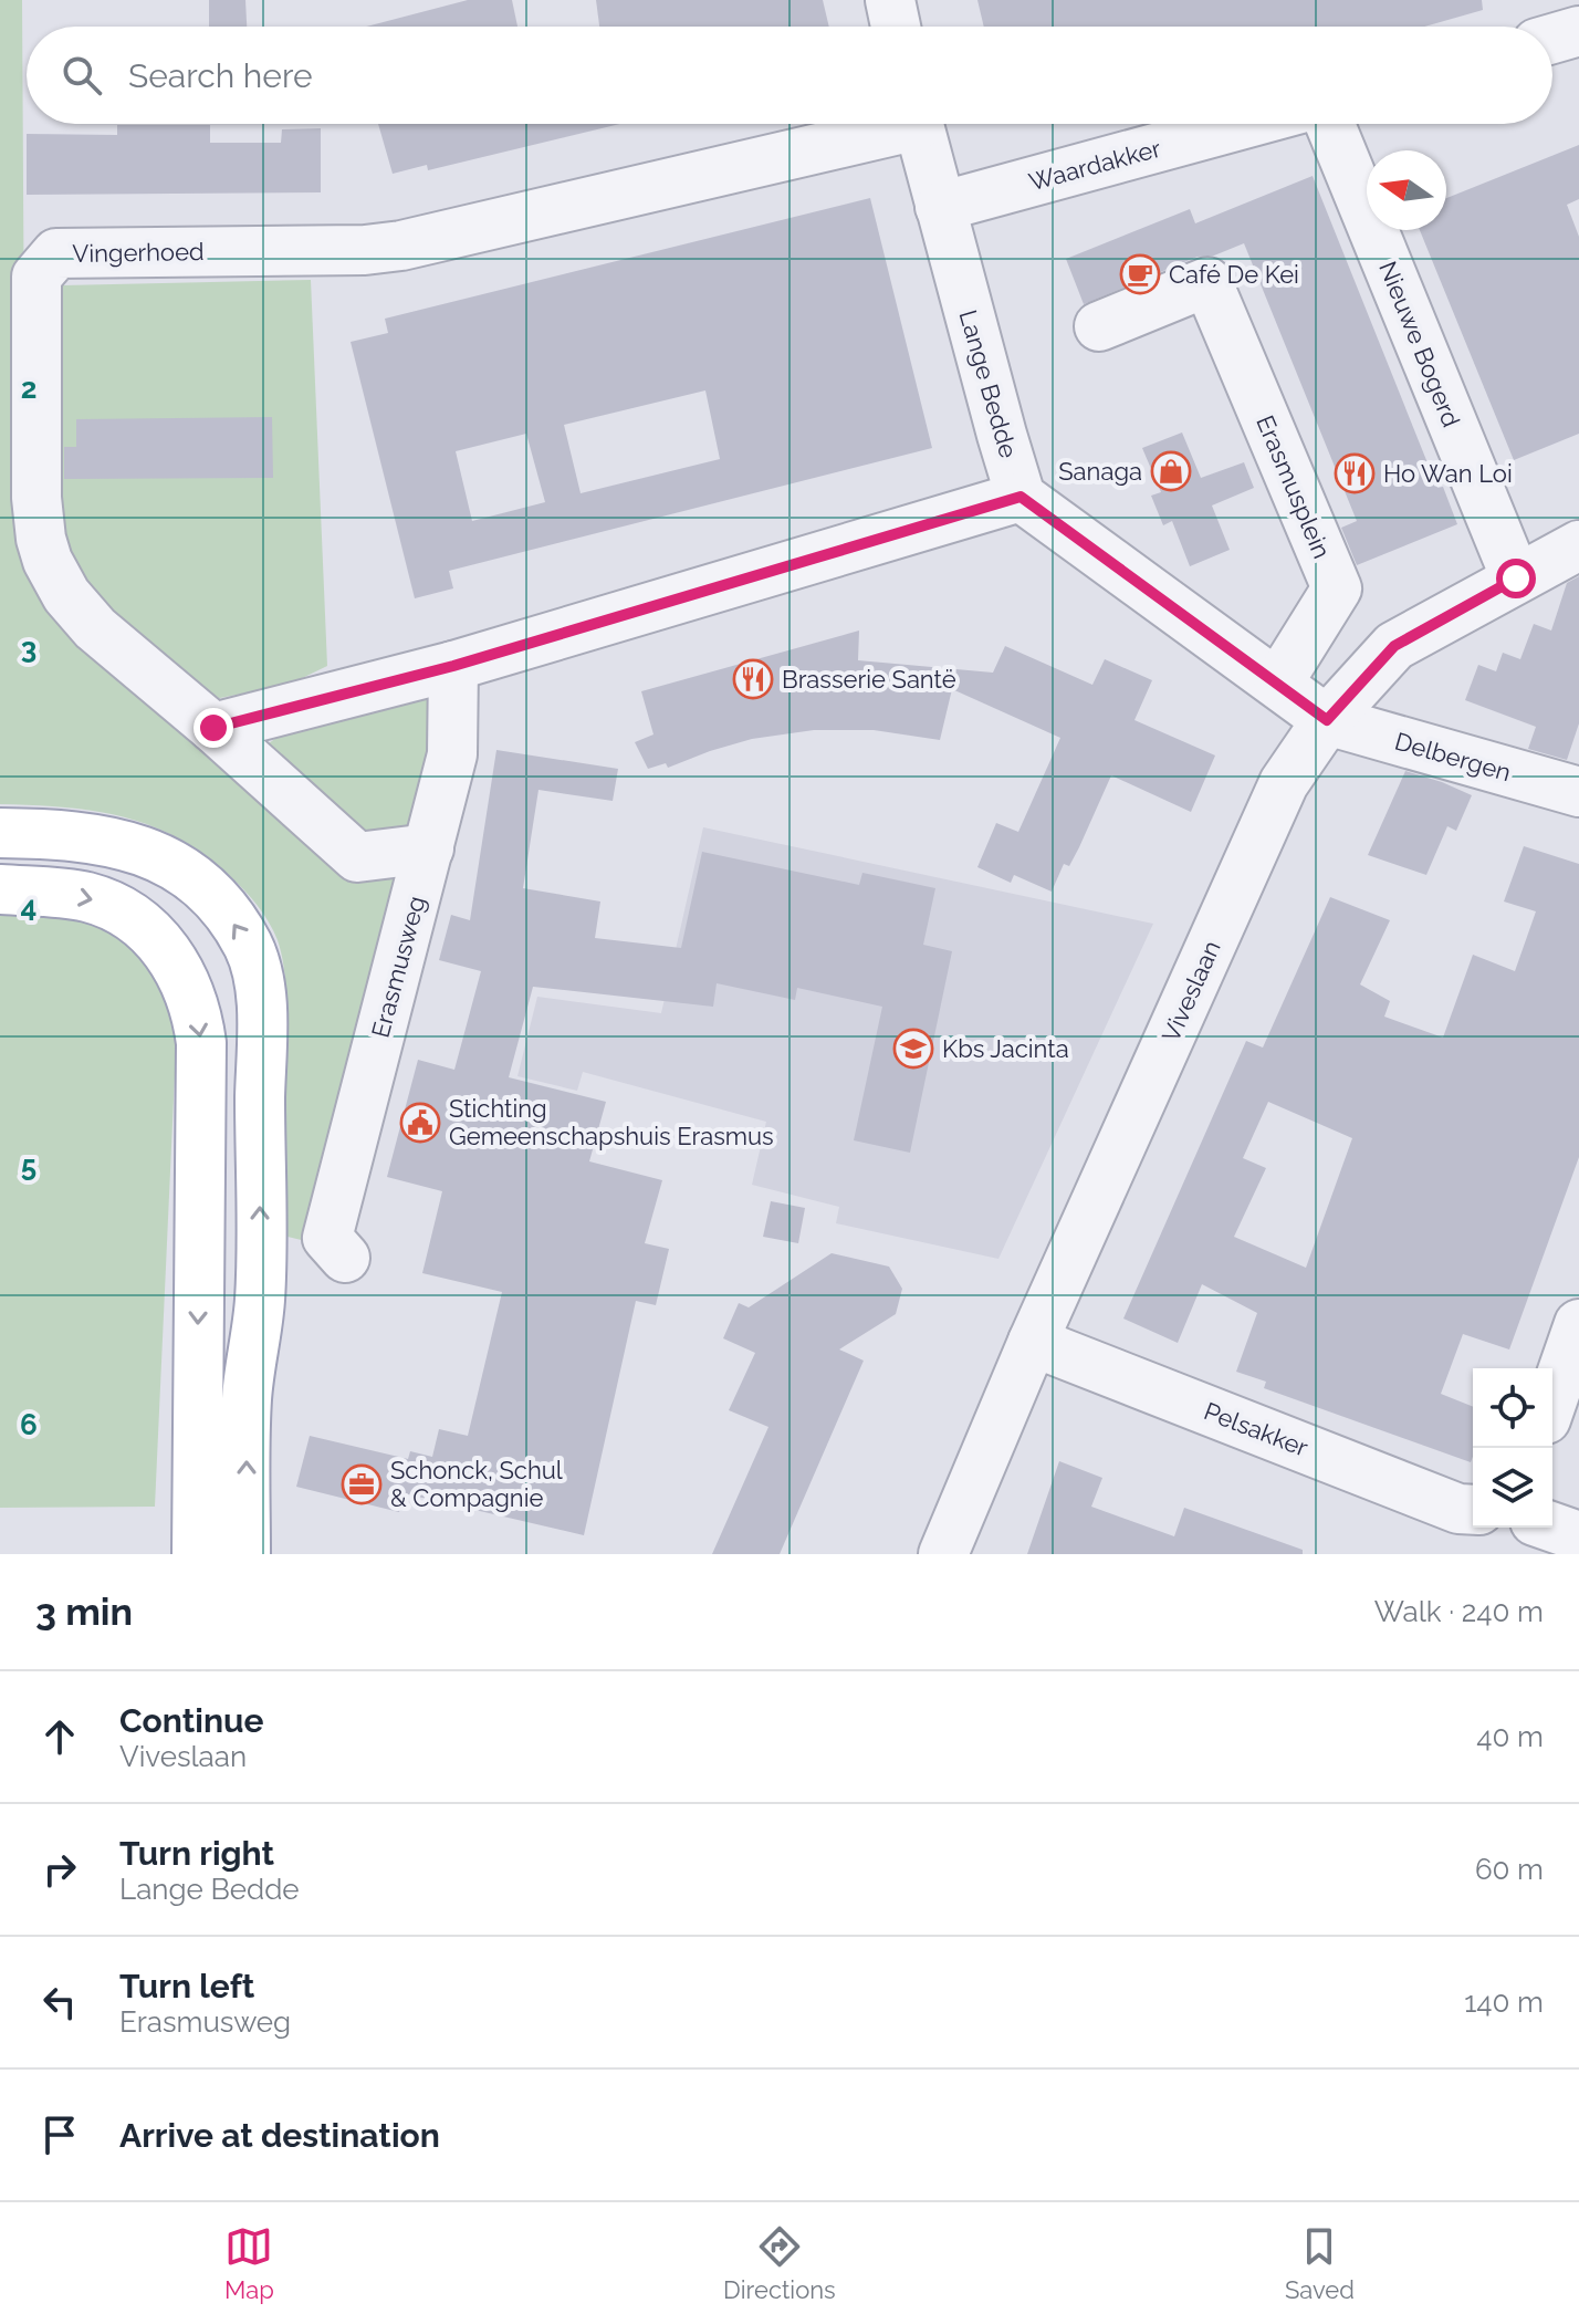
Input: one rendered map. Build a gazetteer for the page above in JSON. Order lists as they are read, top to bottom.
{
  "streets": {
    "street": [
      "Waardakker",
      "Vingerhoed",
      "Nieuwe Bogerd",
      "Lange Bedde",
      "Erasmusplein",
      "Delbergen",
      "Erasmusweg",
      "Viveslaan",
      "Pelsakker"
    ]
  },
  "crossings": [
    ["Waardakker", "Lange Bedde"],
    ["Vingerhoed", "Erasmusweg"],
    ["Nieuwe Bogerd", "Viveslaan"],
    ["Delbergen", "Viveslaan"],
    ["Viveslaan", "Pelsakker"]
  ],
  "places": {
    "cafe": ["Café De Kei"],
    "shop": ["Sanaga"],
    "restaurant": ["Ho Wan Loi", "Brasserie Santë"],
    "school or university": ["Kbs Jacinta"],
    "public building": ["Stichting Gemeenschapshuis Erasmus"],
    "office": ["Schonck, Schul & Compagnie"]
  },
  "north": "left",
  "page": {
    "search": "Search here",
    "heading": ["3 min", "Walk · 240 m"],
    "list": [
      ["Continue", "Viveslaan", "40 m"],
      ["Turn right", "Lange Bedde", "60 m"],
      ["Turn left", "Erasmusweg", "140 m"],
      "Arrive at destination"
    ],
    "nav": ["Map", "Directions", "Saved"]
  },
  "grid": {
    "rows": [
      "2",
      "3",
      "4",
      "5",
      "6"
    ]
  }
}
